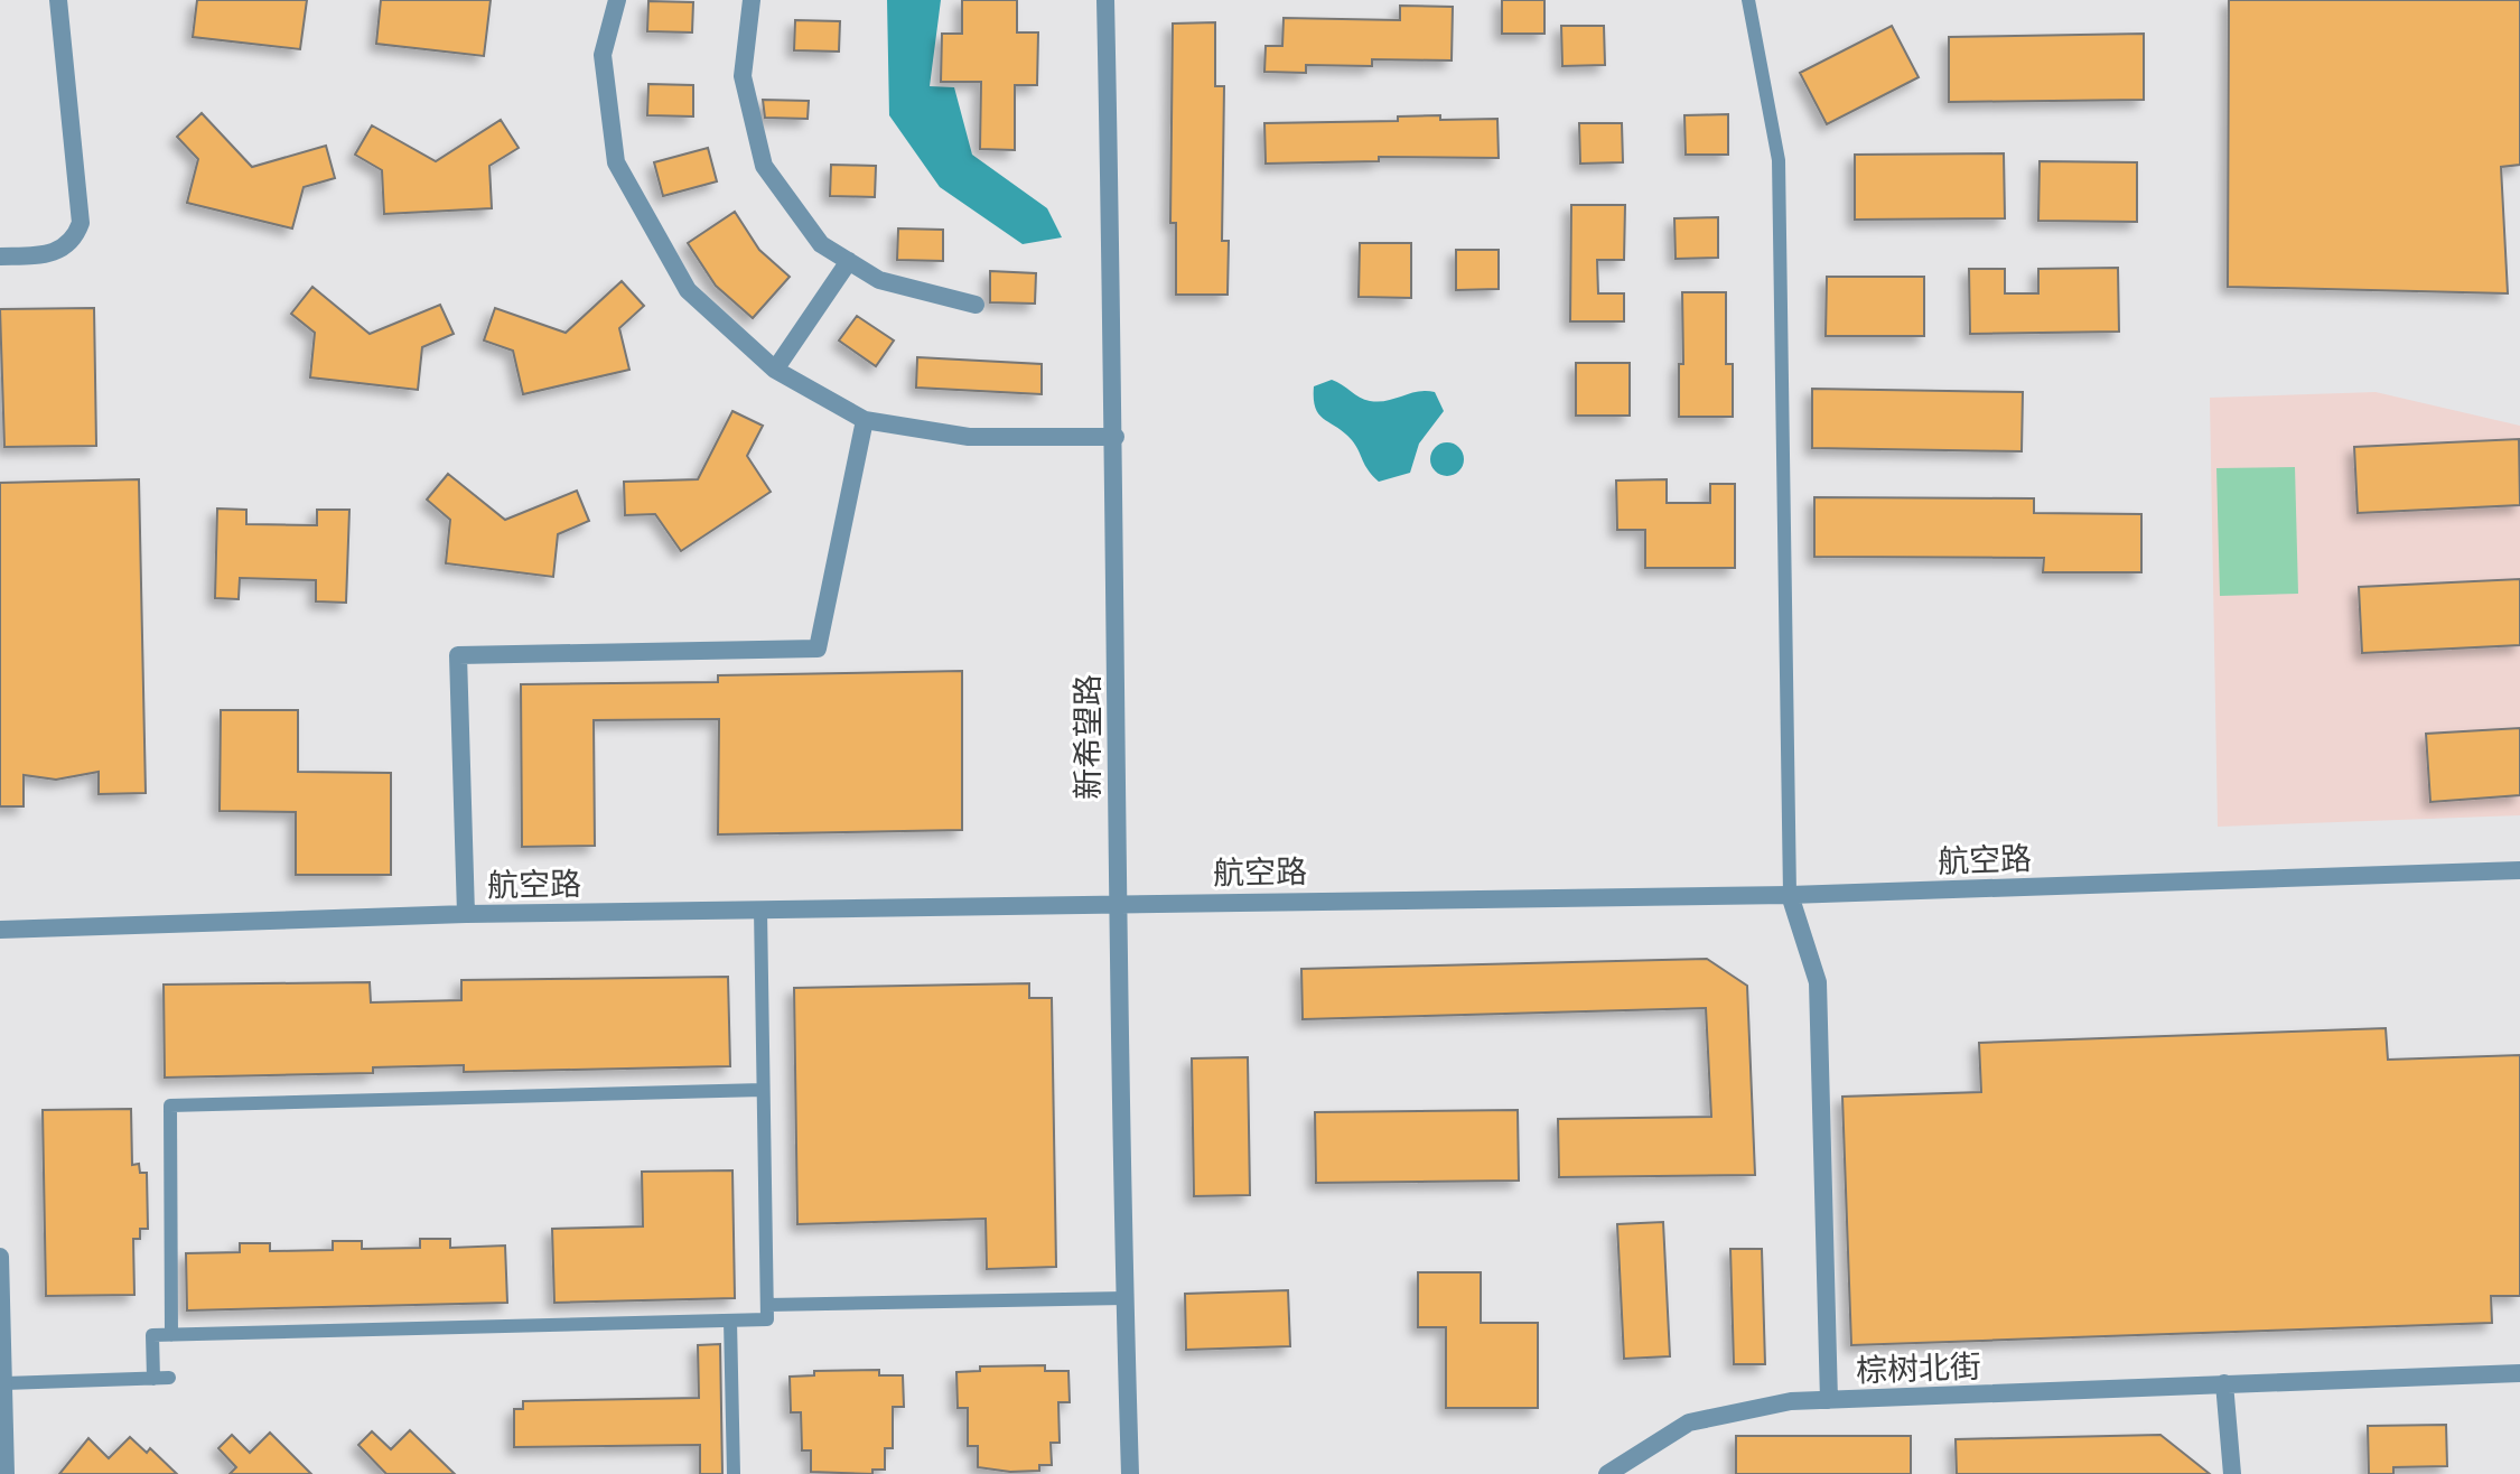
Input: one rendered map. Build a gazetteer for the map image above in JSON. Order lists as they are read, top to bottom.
{
  "streets": {
    "street": ["新希望路", "航空路", "棕树北街"]
  },
  "crossings": [
    ["新希望路", "航空路"],
    ["航空路", "棕树北街"]
  ]
}
